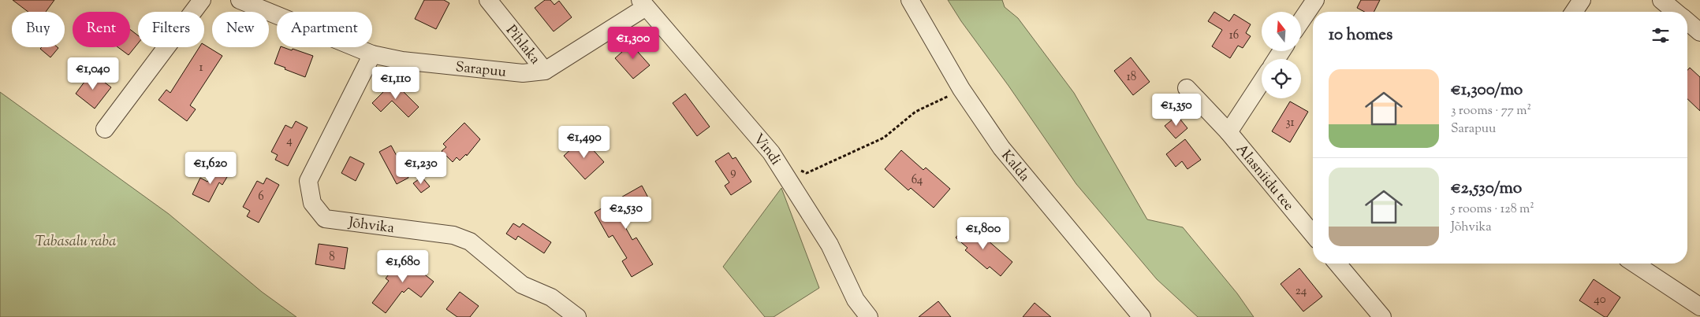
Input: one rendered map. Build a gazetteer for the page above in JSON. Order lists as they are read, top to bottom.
{
  "streets": {
    "street": [
      "Pihlaka",
      "Sarapuu",
      "Vindi",
      "Kalda",
      "Alasniidu tee",
      "Jõhvika"
    ]
  },
  "crossings": [
    ["Pihlaka", "Sarapuu"],
    ["Sarapuu", "Vindi"],
    ["Sarapuu", "Jõhvika"]
  ],
  "parks": ["Tabasalu raba"],
  "house_numbers": [
    "16",
    "1",
    "18",
    "31",
    "4",
    "9",
    "64",
    "6",
    "8",
    "24",
    "40"
  ],
  "north": "top",
  "page": {
    "chip": [
      "Buy",
      "Rent",
      "Filters",
      "New",
      "Apartment"
    ],
    "heading": "10 homes",
    "price": [
      "€1,300",
      "€1,040",
      "€1,110",
      "€1,350",
      "€1,490",
      "€1,620",
      "€1,230",
      "€2,530",
      "€1,800",
      "€1,680"
    ],
    "list": [
      {
        "name": "€1,300/mo",
        "note": "3 rooms · 77 m² · Sarapuu"
      },
      {
        "name": "€2,530/mo",
        "note": "5 rooms · 128 m² · Jõhvika"
      }
    ]
  }
}
